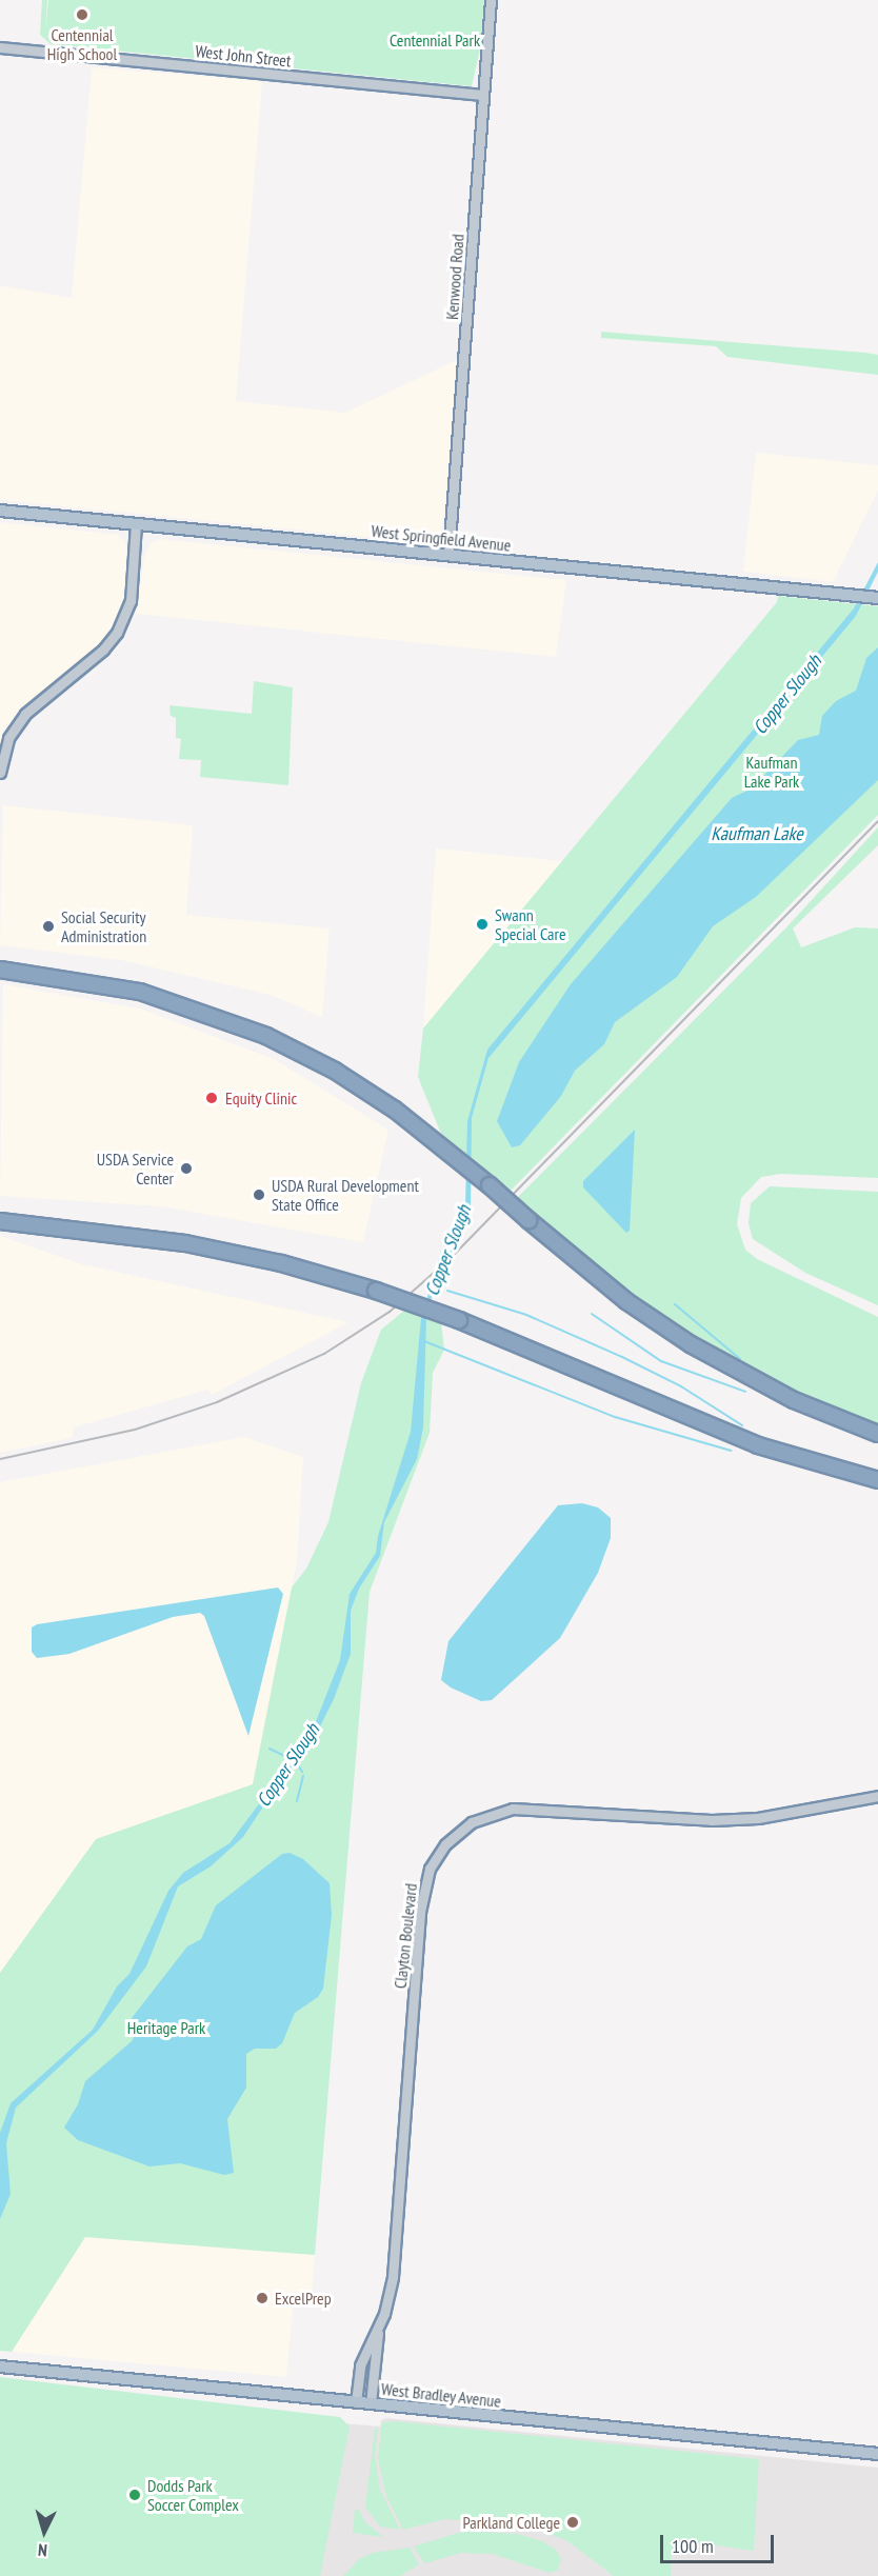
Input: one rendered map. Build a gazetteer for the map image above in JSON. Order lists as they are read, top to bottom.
{
  "streets": {
    "main road": ["West Springfield Avenue", "West Bradley Avenue"],
    "street": ["West John Street", "Kenwood Road", "Clayton Boulevard"]
  },
  "crossings": [
    ["West John Street", "Kenwood Road"],
    ["Kenwood Road", "West Springfield Avenue"],
    ["Clayton Boulevard", "West Bradley Avenue"]
  ],
  "water": ["Copper Slough", "Kaufman Lake"],
  "parks": ["Centennial Park", "Kaufman Lake Park", "Heritage Park"],
  "places": [
    "Centennial High School",
    "Swann Special Care",
    "Social Security Administration",
    "Equity Clinic",
    "USDA Service Center",
    "USDA Rural Development State Office",
    "ExcelPrep",
    "Dodds Park Soccer Complex",
    "Parkland College"
  ],
  "scale_bar": "100 m",
  "north": "bottom"
}
